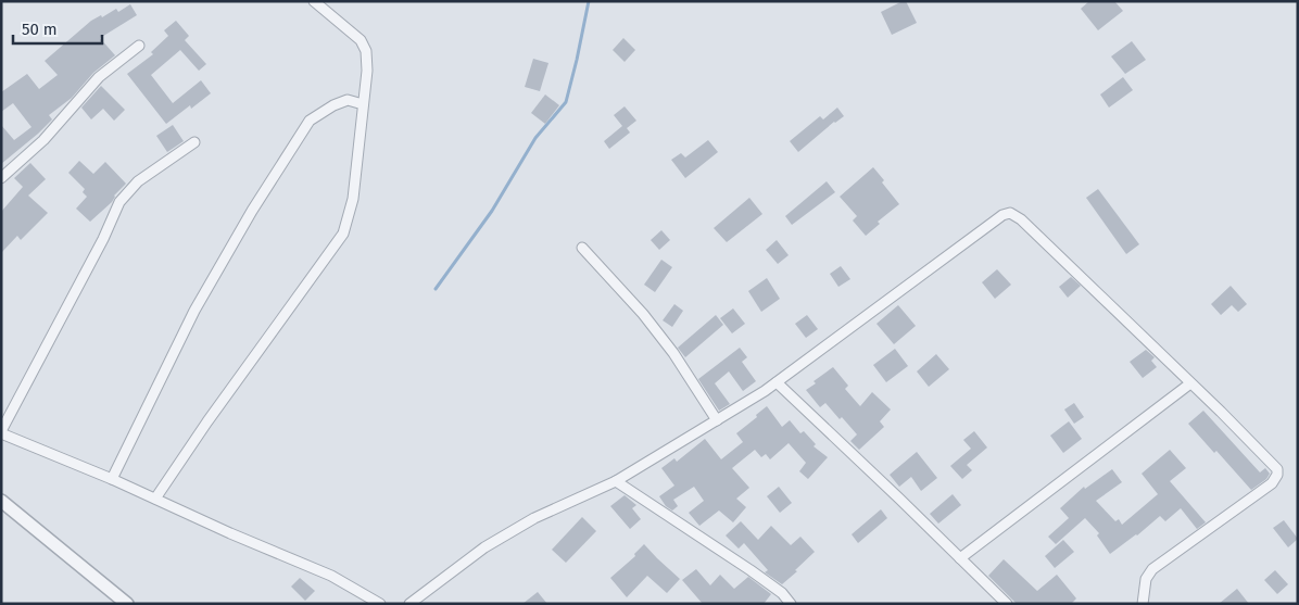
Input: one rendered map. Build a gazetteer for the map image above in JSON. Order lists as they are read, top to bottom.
{
  "scale_bar": "50 m"
}
